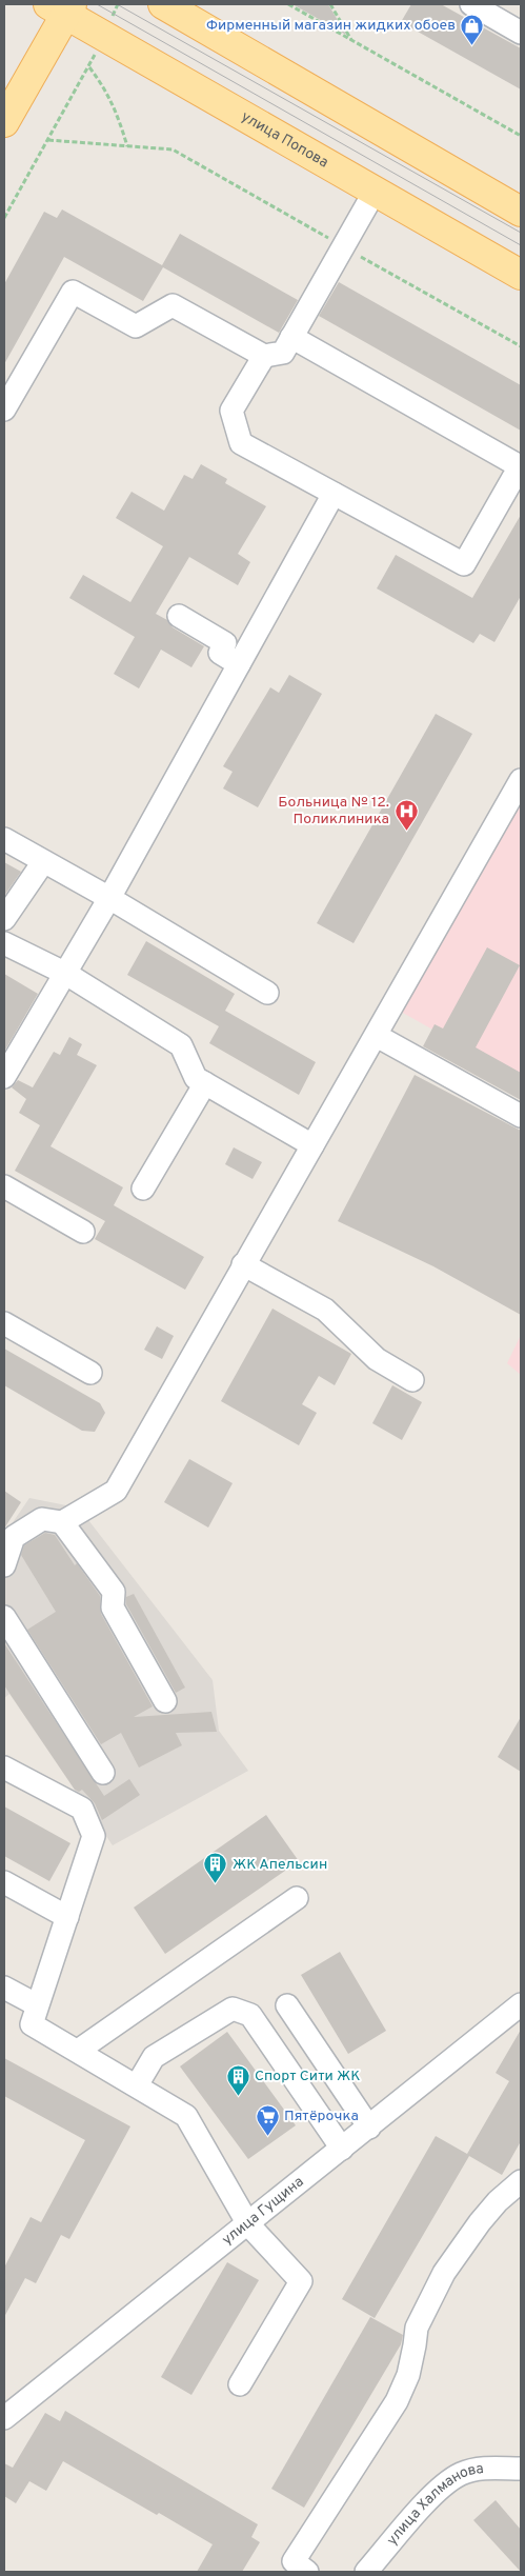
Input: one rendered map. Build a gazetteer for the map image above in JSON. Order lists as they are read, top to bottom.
{
  "streets": {
    "main road": ["улица Попова"],
    "street": ["улица Гущина", "улица Халманова"]
  },
  "places": {
    "shop": ["Фирменный магазин жидких обоев"],
    "hospital": ["Больница № 12. Поликлиника"],
    "building": ["ЖК Апельсин", "Спорт Сити ЖК"],
    "supermarket": ["Пятёрочка"]
  }
}
